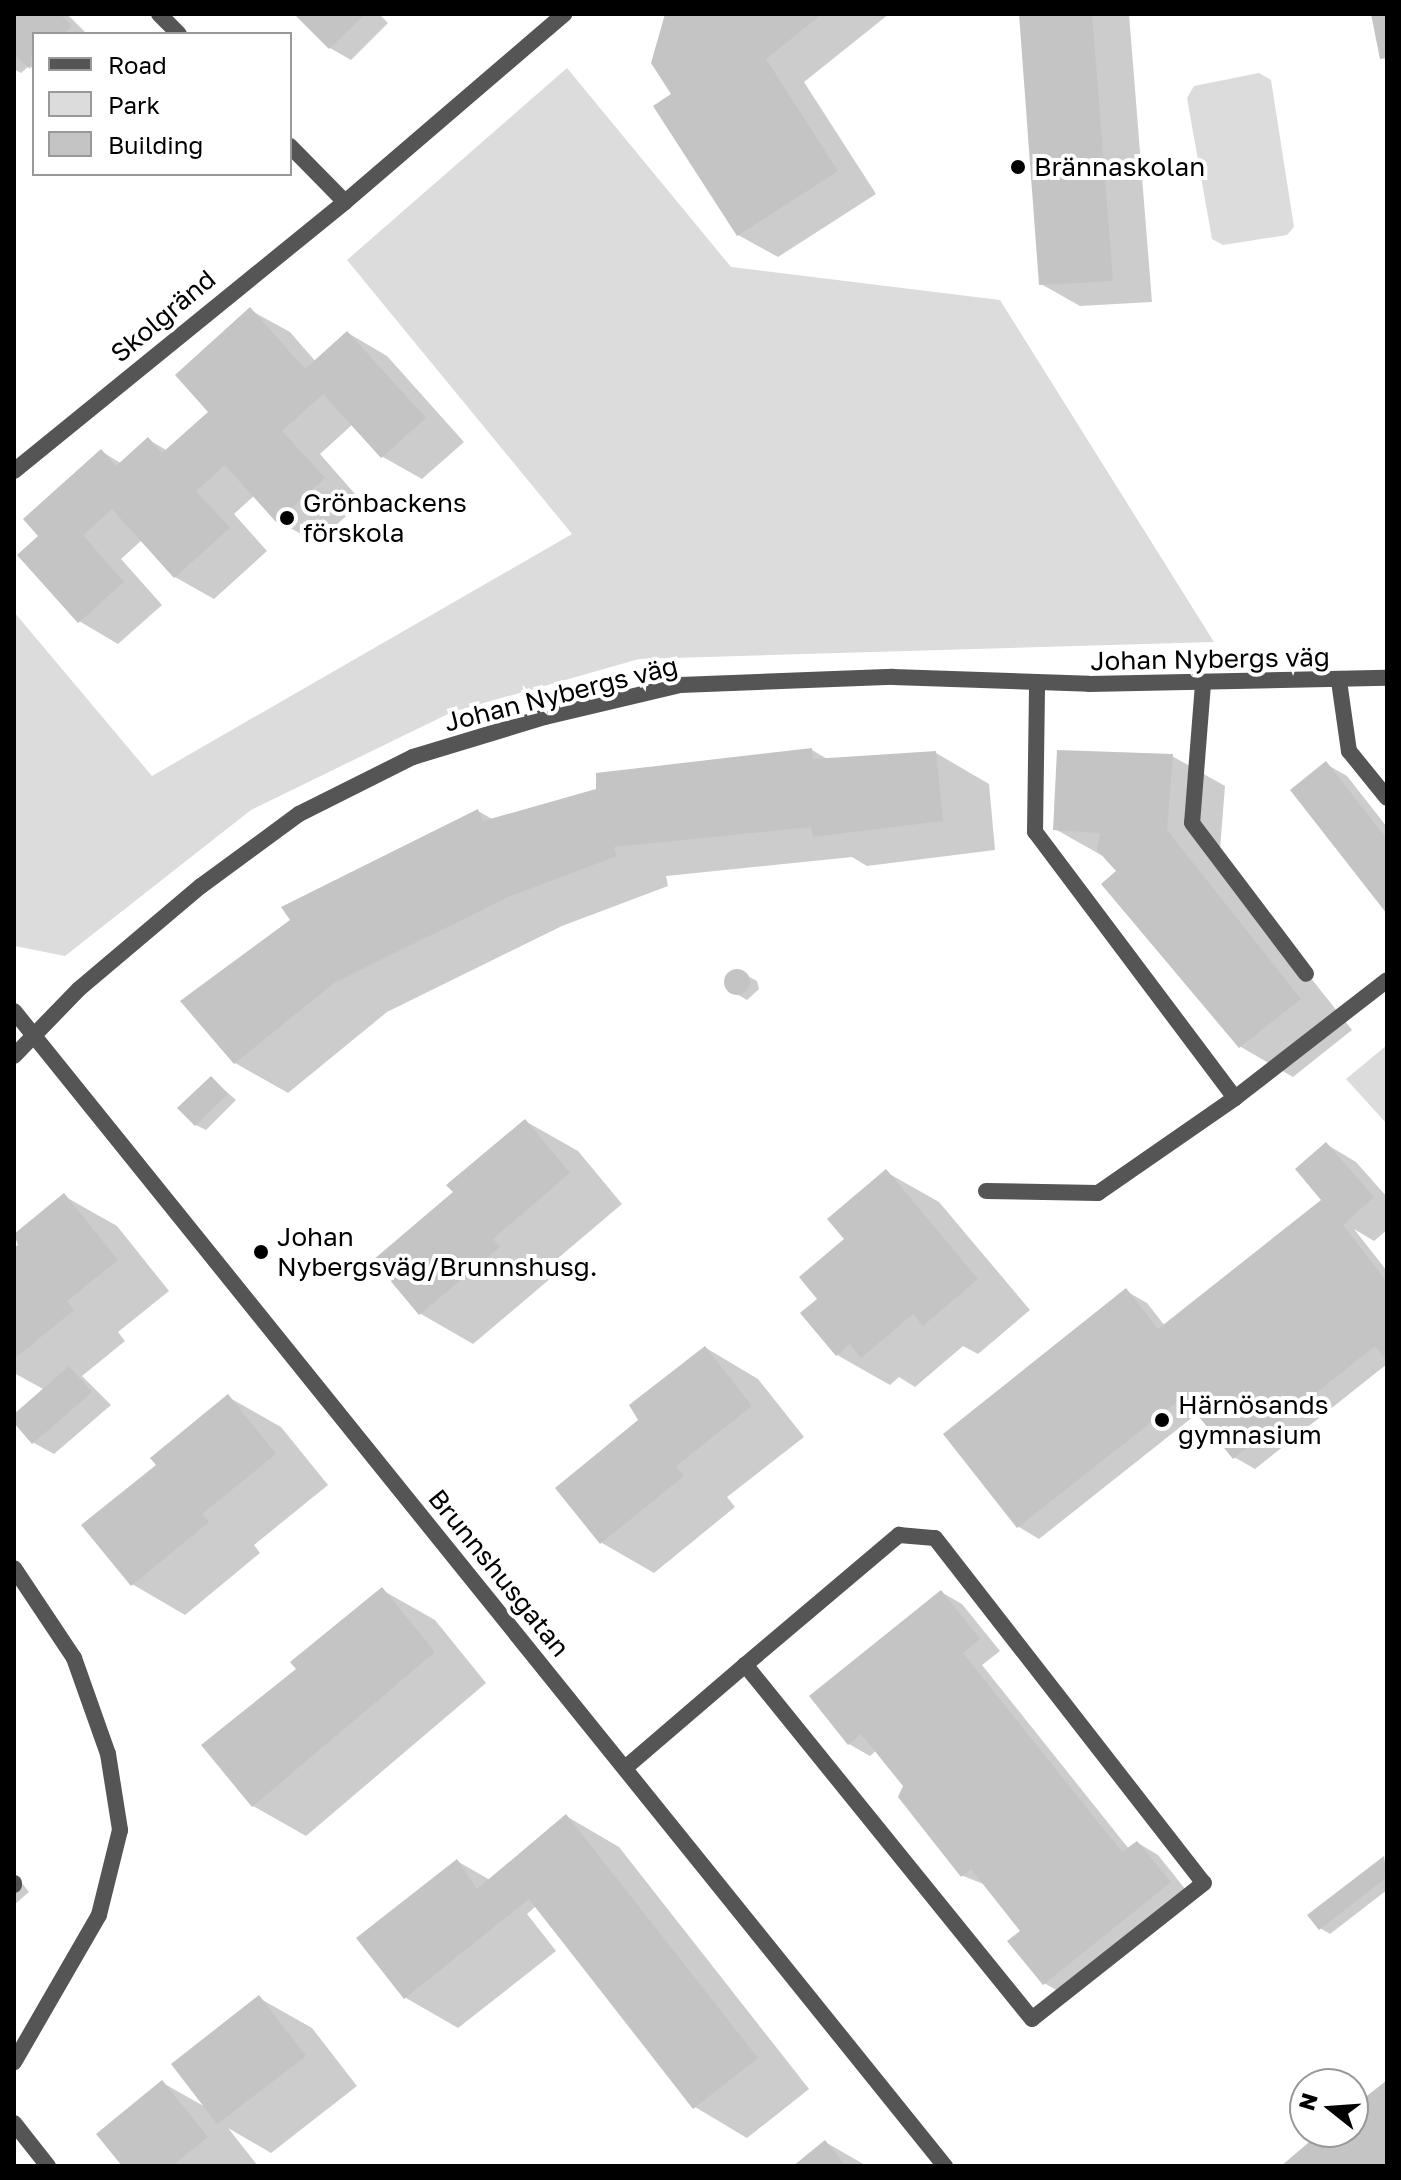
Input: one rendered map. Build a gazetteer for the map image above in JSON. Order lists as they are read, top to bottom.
{
  "streets": {
    "street": ["Skolgränd", "Johan Nybergs väg", "Brunnshusgatan"]
  },
  "crossings": [
    ["Johan Nybergs väg", "Brunnshusgatan"]
  ],
  "places": [
    "Brännaskolan",
    "Grönbackens förskola",
    "Johan Nybergsväg/Brunnshusg.",
    "Härnösands gymnasium"
  ],
  "legend": ["Road", "Park", "Building"],
  "north": "left"
}
